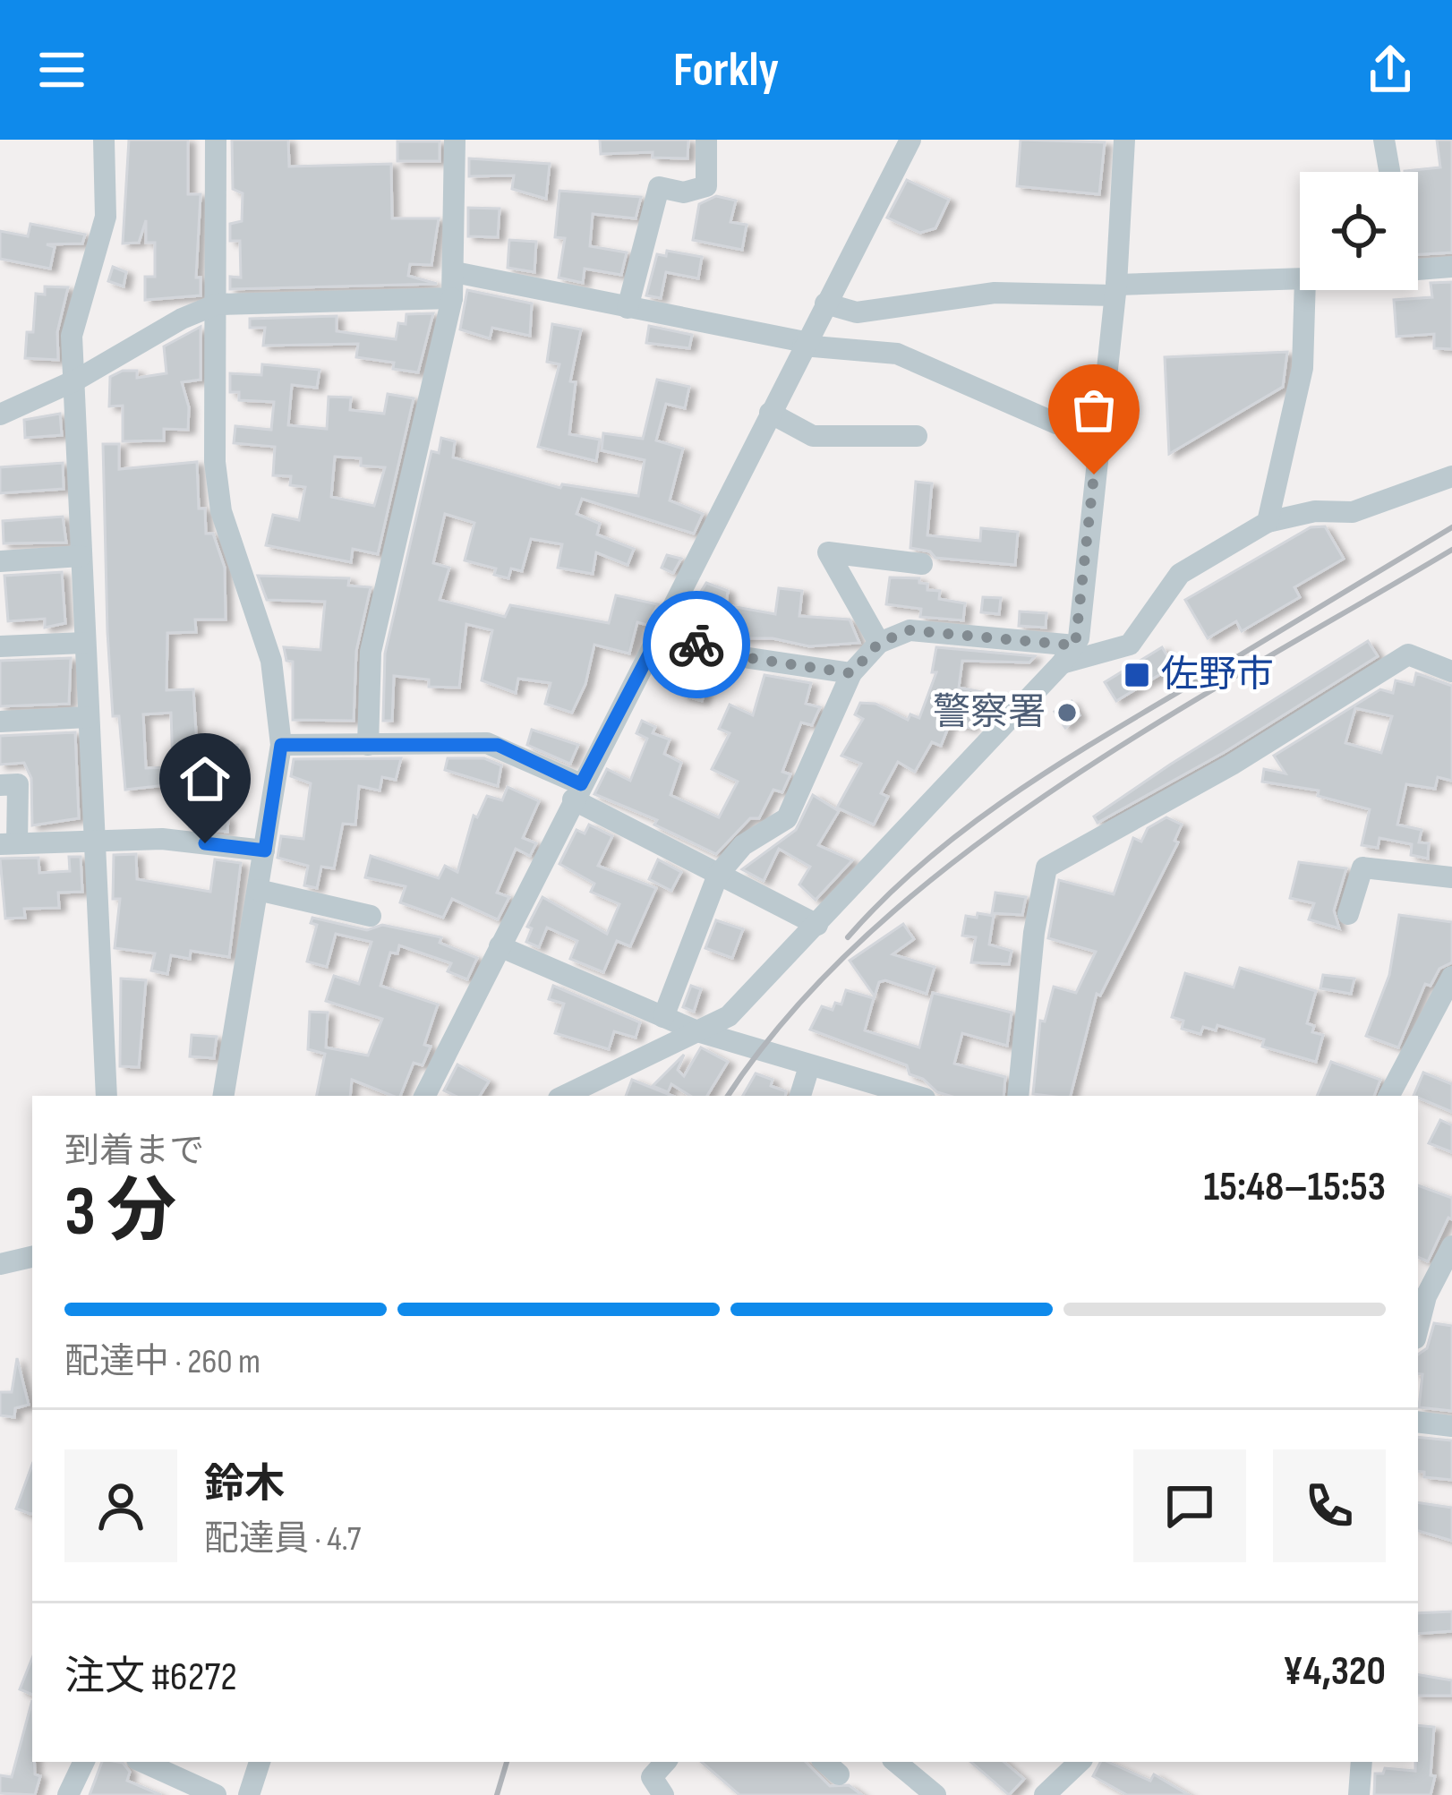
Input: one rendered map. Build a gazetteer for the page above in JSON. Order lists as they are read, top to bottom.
{
  "places": {
    "transit": ["佐野市"],
    "other": ["警察署"]
  },
  "page": {
    "header": "Forkly",
    "heading": ["3 分", "到着まで", "15:48–15:53"],
    "panel": [
      "鈴木",
      "配達員 · 4.7",
      "注文 #6272",
      "¥4,320"
    ],
    "bar": "配達中 · 260 m"
  }
}
